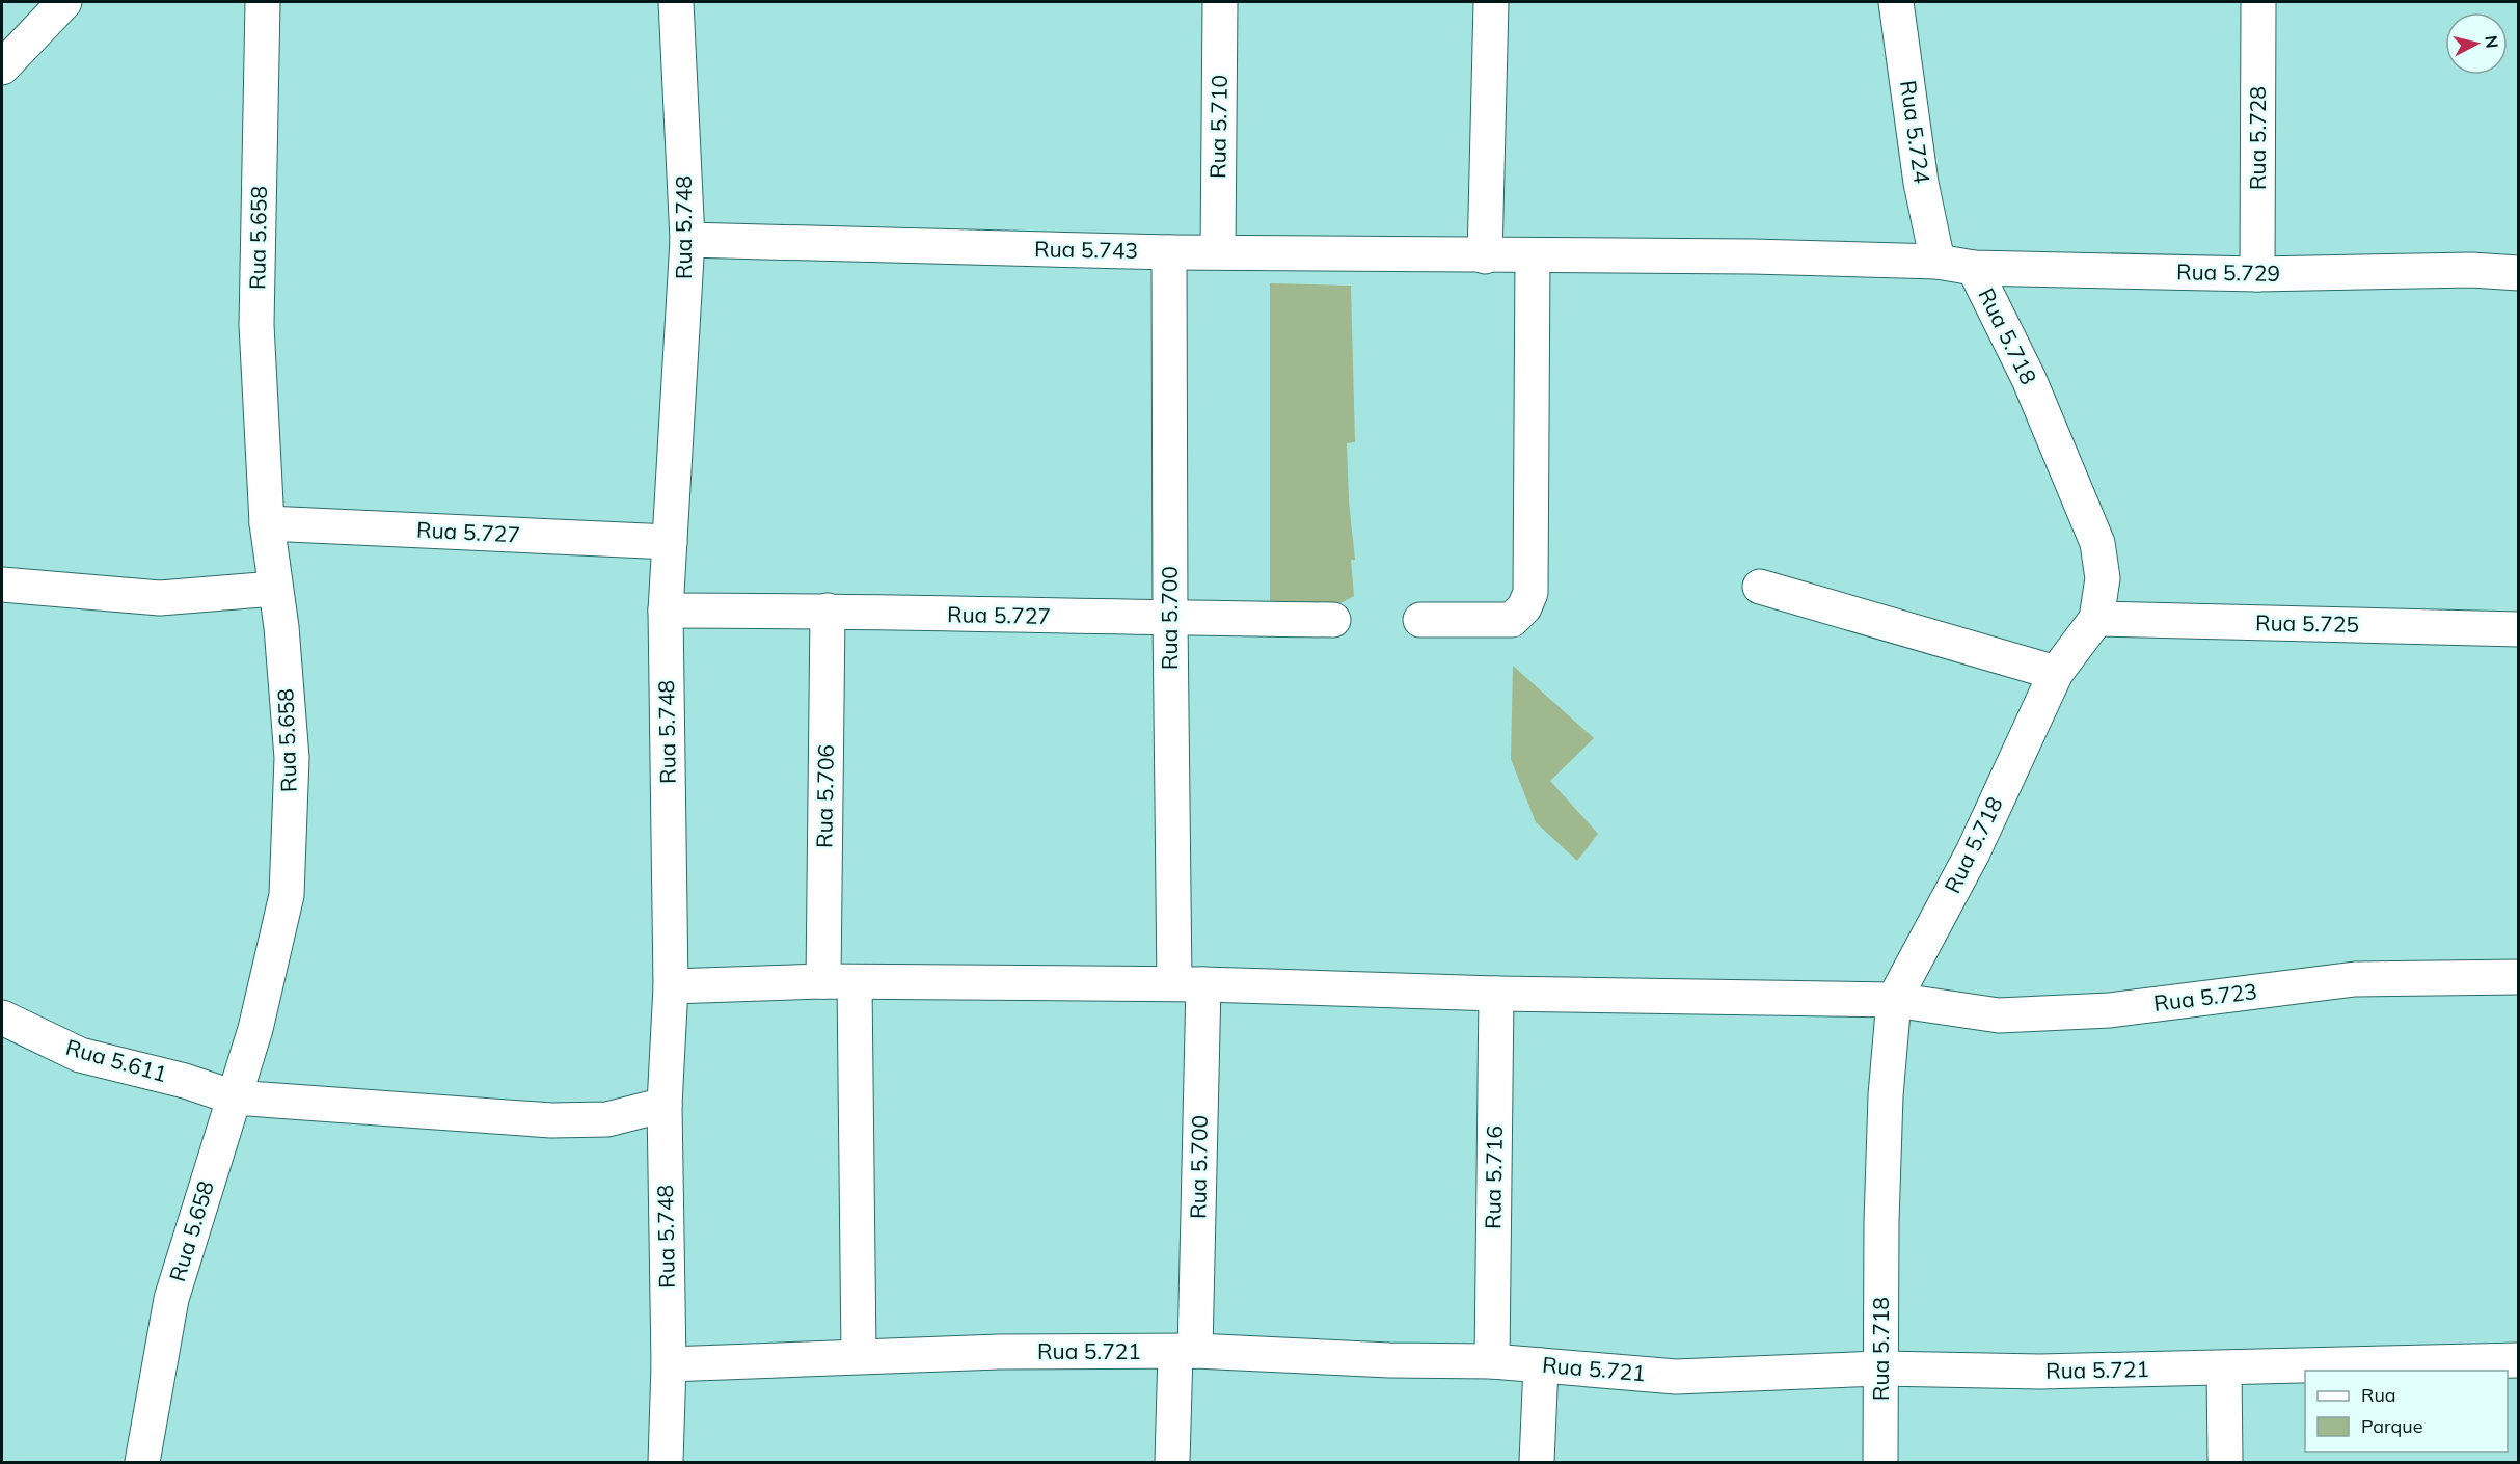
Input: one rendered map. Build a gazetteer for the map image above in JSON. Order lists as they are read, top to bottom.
{
  "streets": {
    "street": [
      "Rua 5.710",
      "Rua 5.724",
      "Rua 5.728",
      "Rua 5.748",
      "Rua 5.658",
      "Rua 5.743",
      "Rua 5.729",
      "Rua 5.718",
      "Rua 5.727",
      "Rua 5.700",
      "Rua 5.725",
      "Rua 5.706",
      "Rua 5.723",
      "Rua 5.611",
      "Rua 5.716",
      "Rua 5.721"
    ]
  },
  "crossings": [
    ["Rua 5.710", "Rua 5.743"],
    ["Rua 5.724", "Rua 5.729"],
    ["Rua 5.728", "Rua 5.729"],
    ["Rua 5.748", "Rua 5.743"],
    ["Rua 5.748", "Rua 5.727"],
    ["Rua 5.748", "Rua 5.723"],
    ["Rua 5.748", "Rua 5.611"],
    ["Rua 5.748", "Rua 5.721"],
    ["Rua 5.658", "Rua 5.727"],
    ["Rua 5.658", "Rua 5.611"],
    ["Rua 5.743", "Rua 5.729"],
    ["Rua 5.743", "Rua 5.700"],
    ["Rua 5.729", "Rua 5.718"],
    ["Rua 5.718", "Rua 5.725"],
    ["Rua 5.718", "Rua 5.723"],
    ["Rua 5.718", "Rua 5.721"],
    ["Rua 5.727", "Rua 5.700"],
    ["Rua 5.727", "Rua 5.706"],
    ["Rua 5.700", "Rua 5.723"],
    ["Rua 5.700", "Rua 5.721"],
    ["Rua 5.706", "Rua 5.723"],
    ["Rua 5.706", "Rua 5.721"],
    ["Rua 5.723", "Rua 5.716"],
    ["Rua 5.716", "Rua 5.721"]
  ],
  "legend": ["Rua", "Parque"],
  "north": "right"
}
